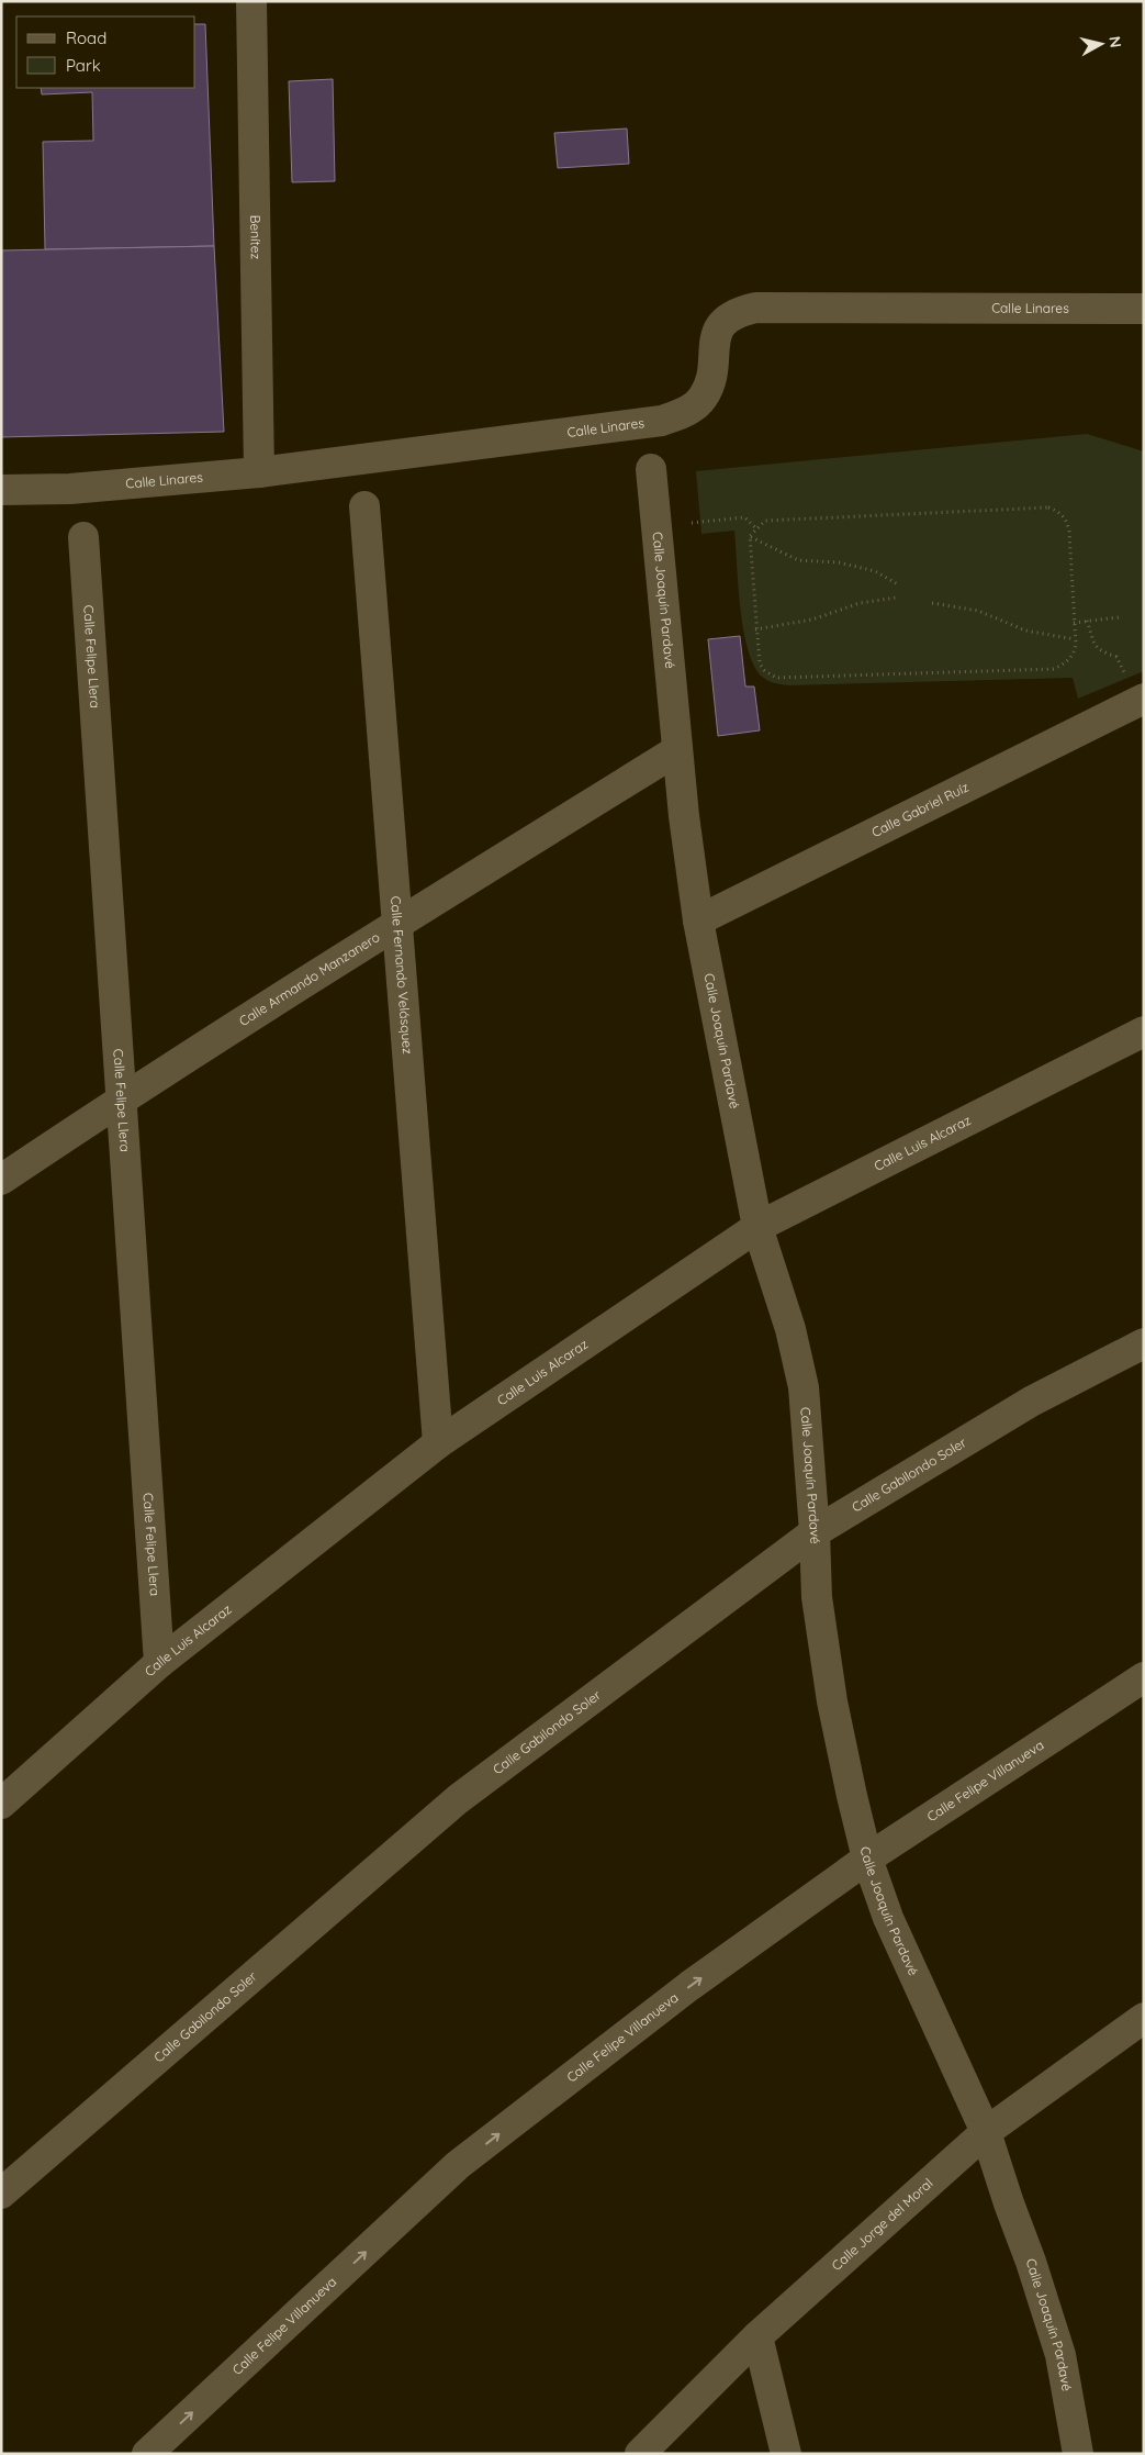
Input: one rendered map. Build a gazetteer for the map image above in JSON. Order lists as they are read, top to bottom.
{
  "streets": {
    "street": [
      "Benítez",
      "Calle Linares",
      "Calle Joaquín Pardavé",
      "Calle Felipe Llera",
      "Calle Gabriel Ruíz",
      "Calle Fernando Velásquez",
      "Calle Armando Manzanero",
      "Calle Luis Alcaraz",
      "Calle Gabilondo Soler",
      "Calle Felipe Villanueva",
      "Calle Jorge del Moral"
    ]
  },
  "crossings": [
    ["Benítez", "Calle Linares"],
    ["Calle Joaquín Pardavé", "Calle Gabriel Ruíz"],
    ["Calle Joaquín Pardavé", "Calle Armando Manzanero"],
    ["Calle Joaquín Pardavé", "Calle Luis Alcaraz"],
    ["Calle Joaquín Pardavé", "Calle Gabilondo Soler"],
    ["Calle Joaquín Pardavé", "Calle Felipe Villanueva"],
    ["Calle Joaquín Pardavé", "Calle Jorge del Moral"],
    ["Calle Felipe Llera", "Calle Armando Manzanero"],
    ["Calle Felipe Llera", "Calle Luis Alcaraz"],
    ["Calle Fernando Velásquez", "Calle Armando Manzanero"],
    ["Calle Fernando Velásquez", "Calle Luis Alcaraz"]
  ],
  "one_way": ["Calle Felipe Villanueva"],
  "legend": ["Road", "Park"],
  "north": "right"
}
